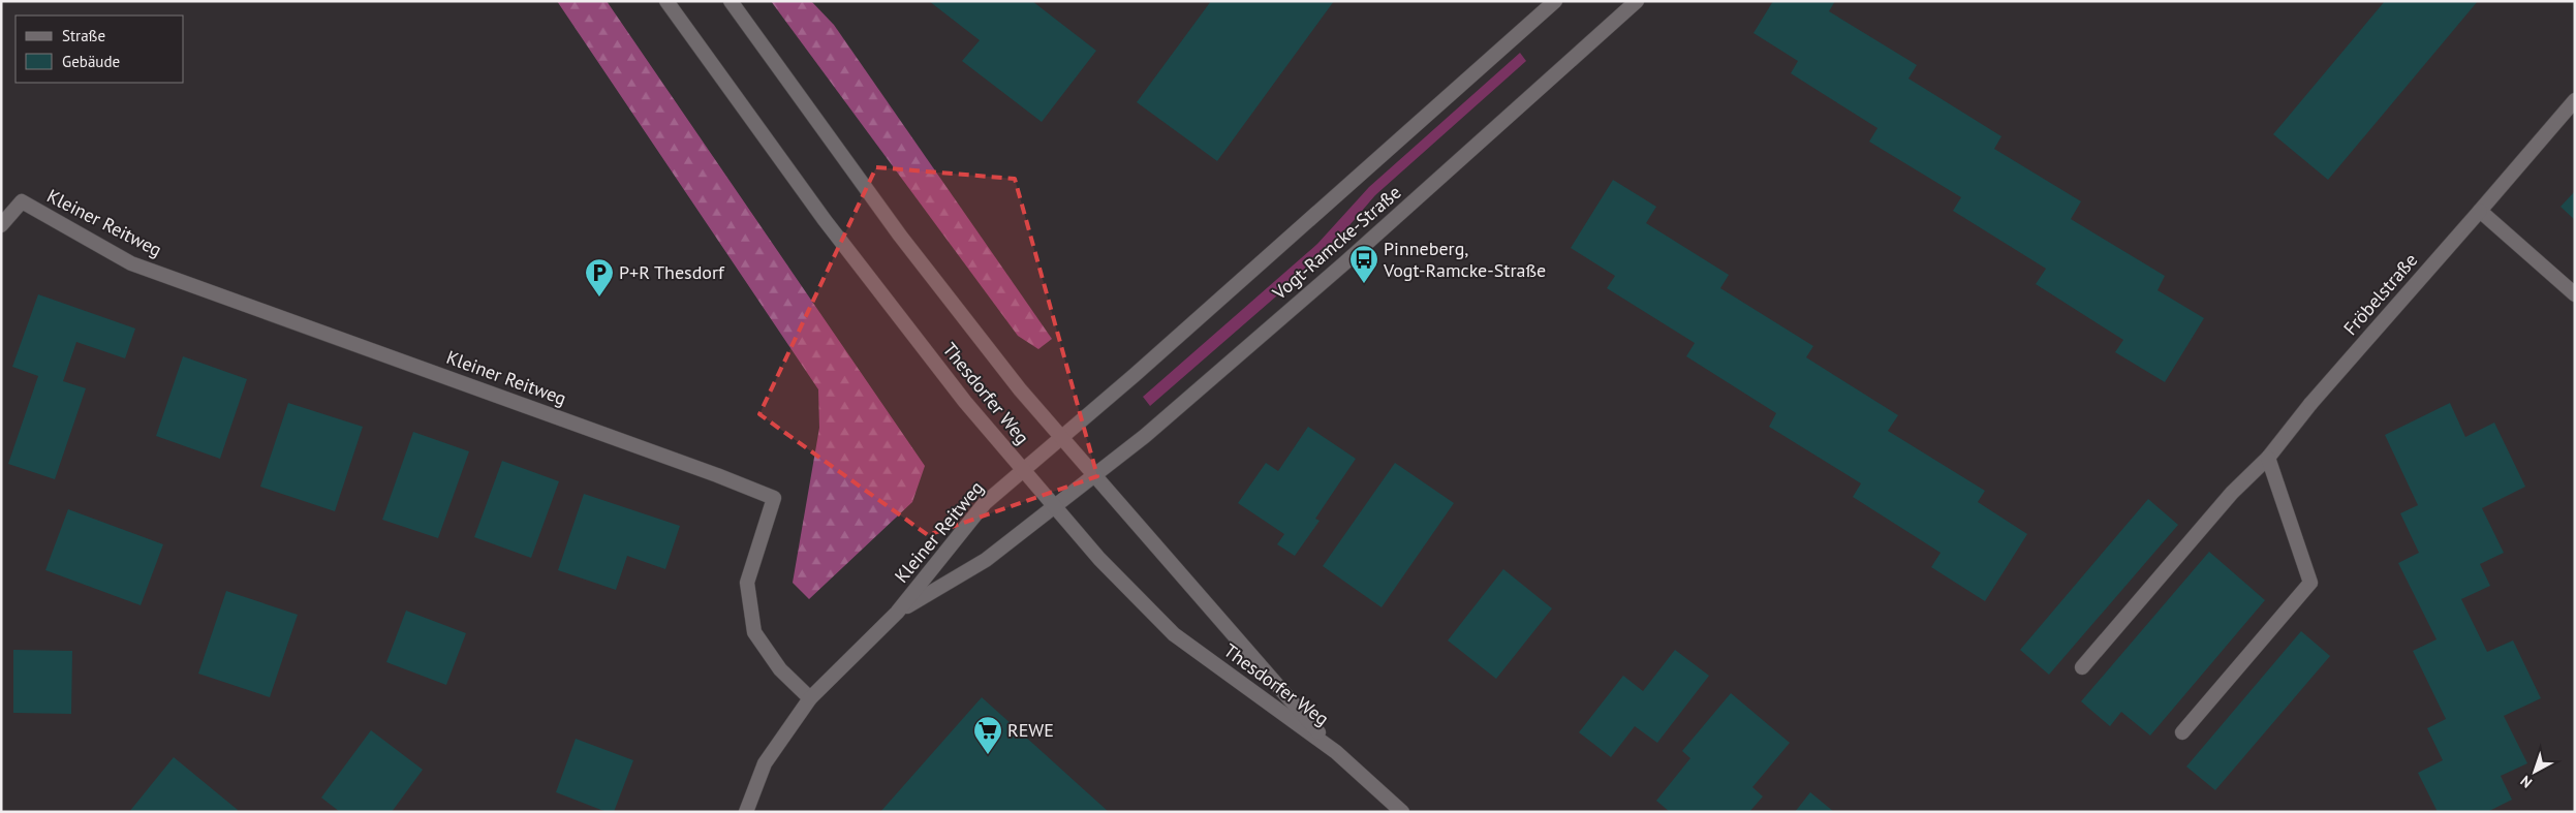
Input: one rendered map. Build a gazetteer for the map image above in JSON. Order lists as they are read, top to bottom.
{
  "streets": {
    "street": [
      "Kleiner Reitweg",
      "Vogt-Ramcke-Straße",
      "Fröbelstraße",
      "Thesdorfer Weg"
    ]
  },
  "crossings": [
    ["Kleiner Reitweg", "Vogt-Ramcke-Straße"],
    ["Kleiner Reitweg", "Thesdorfer Weg"],
    ["Vogt-Ramcke-Straße", "Thesdorfer Weg"]
  ],
  "places": {
    "bus stop": ["Pinneberg, Vogt-Ramcke-Straße"],
    "parking": ["P+R Thesdorf"],
    "supermarket": ["REWE"]
  },
  "legend": ["Straße", "Gebäude"],
  "north": "bottom left"
}
